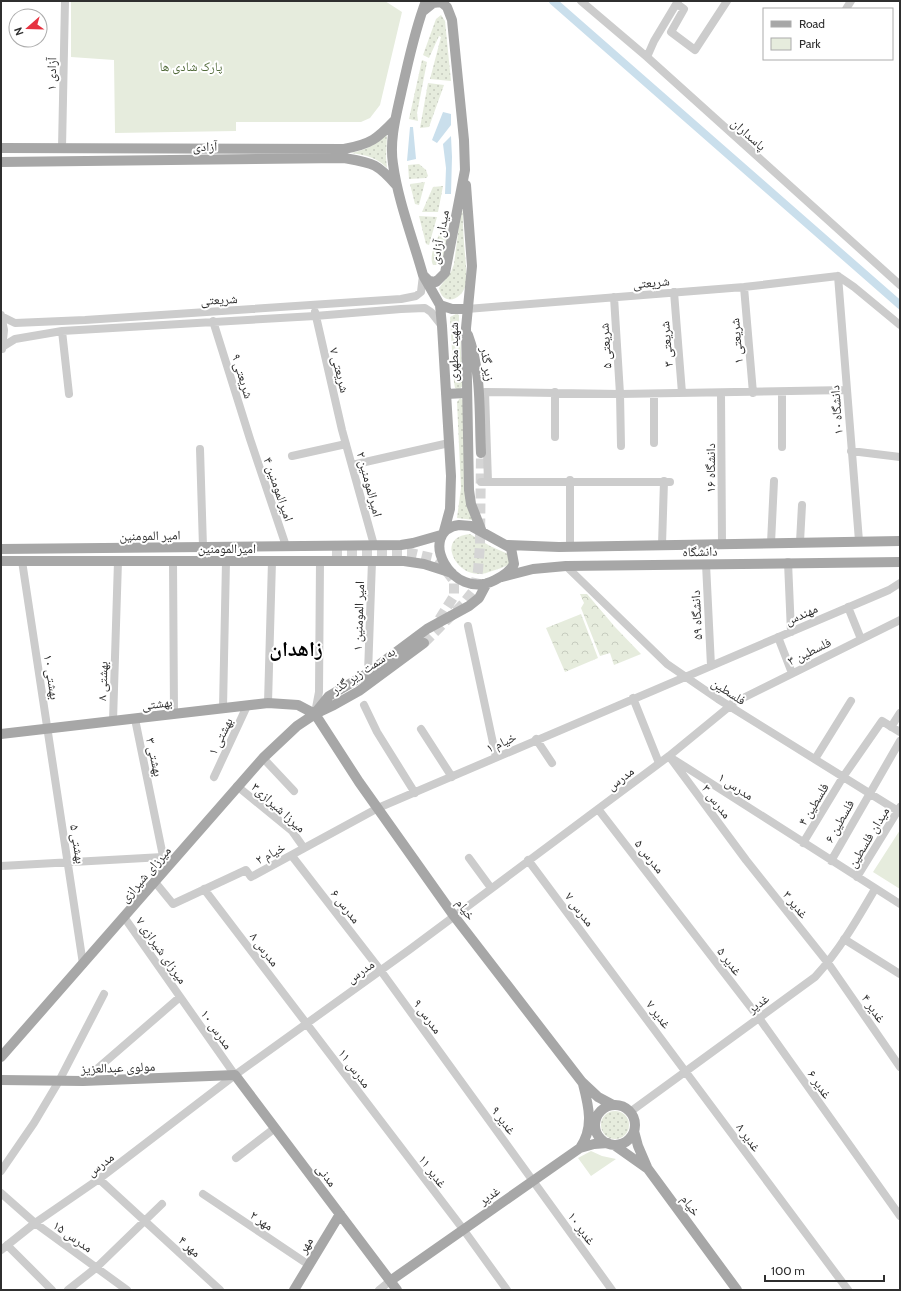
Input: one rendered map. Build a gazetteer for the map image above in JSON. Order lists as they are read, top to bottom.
{
  "streets": {
    "main road": [
      "آزادی",
      "میدان آزادی",
      "شهید مطهری",
      "زیر گذر",
      "امیر المومنین",
      "امیرالمومنین",
      "دانشگاه",
      "به سمت زیر گذر",
      "بهشتی",
      "میرزای شیرازی",
      "خیام",
      "غدیر",
      "مولوی عبدالعزیز",
      "مدنی",
      "مهر"
    ],
    "street": [
      "آزادی ۱",
      "پاسداران",
      "شریعتی",
      "شریعتی ۱",
      "شریعتی ۳",
      "شریعتی ۵",
      "شریعتی ۷",
      "شریعتی ۹",
      "دانشگاه ۱۰",
      "دانشگاه ۱۶",
      "امیرالمومنین ۲",
      "امیرالمومنین ۴",
      "مهندس",
      "دانشگاه ۵۹",
      "امیر المومنین ۱",
      "فلسطین ۳",
      "بهشتی ۱۰",
      "بهشتی ۸",
      "فلسطین",
      "بهشتی ۱",
      "خیام ۱",
      "بهشتی ۳",
      "مدرس",
      "مدرس ۱",
      "مدرس ۳",
      "فلسطین ۴",
      "میرزا شیرازی۳",
      "فلسطین ۶",
      "میدان فلسطین",
      "بهشتی ۵",
      "خیام ۲",
      "مدرس ۵",
      "غدیر ۳",
      "مدرس ۶",
      "مدرس ۷",
      "مدرس ۸",
      "میرزای شیرازی ۷",
      "غدیر ۵",
      "غدیر ۴",
      "غدیر ۷",
      "مدرس ۹",
      "مدرس ۱۰",
      "مدرس ۱۱",
      "غدیر ۶",
      "غدیر ۹",
      "غدیر ۸",
      "غدیر ۱۱",
      "مهر ۲",
      "غدیر ۱۰",
      "مدرس ۱۵",
      "مهر ۴"
    ]
  },
  "crossings": [
    ["آزادی ۱", "آزادی"],
    ["آزادی", "میدان آزادی"],
    ["میدان آزادی", "شریعتی"],
    ["میدان آزادی", "شهید مطهری"],
    ["شریعتی", "شریعتی ۱"],
    ["شریعتی", "شریعتی ۳"],
    ["شریعتی", "شریعتی ۵"],
    ["شریعتی", "شهید مطهری"],
    ["شریعتی", "شریعتی ۷"],
    ["شریعتی", "دانشگاه ۱۰"],
    ["شهید مطهری", "زیر گذر"],
    ["شهید مطهری", "امیر المومنین"],
    ["شهید مطهری", "امیرالمومنین"],
    ["شهید مطهری", "دانشگاه"],
    ["شریعتی ۷", "امیرالمومنین ۲"],
    ["شریعتی ۹", "امیرالمومنین ۴"],
    ["دانشگاه ۱۰", "دانشگاه"],
    ["دانشگاه ۱۶", "دانشگاه"],
    ["امیرالمومنین ۲", "امیر المومنین"],
    ["امیرالمومنین ۴", "امیر المومنین"],
    ["امیر المومنین", "امیرالمومنین"],
    ["امیر المومنین", "دانشگاه"],
    ["امیرالمومنین", "دانشگاه"],
    ["امیرالمومنین", "امیر المومنین ۱"],
    ["امیرالمومنین", "بهشتی ۱۰"],
    ["امیرالمومنین", "بهشتی ۸"],
    ["دانشگاه", "دانشگاه ۵۹"],
    ["دانشگاه", "فلسطین"],
    ["مهندس", "دانشگاه ۵۹"],
    ["مهندس", "فلسطین"],
    ["مهندس", "خیام ۱"],
    ["فلسطین ۳", "فلسطین"],
    ["فلسطین ۳", "مدرس"],
    ["به سمت زیر گذر", "بهشتی"],
    ["به سمت زیر گذر", "میرزای شیرازی"],
    ["به سمت زیر گذر", "خیام"],
    ["بهشتی ۱۰", "بهشتی"],
    ["بهشتی ۱۰", "بهشتی ۵"],
    ["بهشتی ۸", "بهشتی"],
    ["فلسطین", "خیام ۱"],
    ["فلسطین", "مدرس"],
    ["فلسطین", "فلسطین ۴"],
    ["فلسطین", "فلسطین ۶"],
    ["فلسطین", "میدان فلسطین"],
    ["بهشتی", "بهشتی ۱"],
    ["بهشتی", "بهشتی ۳"],
    ["بهشتی", "بهشتی ۵"],
    ["بهشتی", "میرزای شیرازی"],
    ["بهشتی", "خیام"],
    ["خیام ۱", "خیام ۲"],
    ["خیام ۱", "خیام"],
    ["بهشتی ۳", "میرزای شیرازی"],
    ["مدرس", "مدرس ۱"],
    ["مدرس", "مدرس ۳"],
    ["مدرس", "مدرس ۵"],
    ["مدرس", "مدرس ۶"],
    ["مدرس", "خیام"],
    ["مدرس", "مدرس ۷"],
    ["مدرس", "مدرس ۸"],
    ["مدرس", "مدرس ۹"],
    ["مدرس", "مدرس ۱۰"],
    ["مدرس", "مولوی عبدالعزیز"],
    ["مدرس", "مدرس ۱۱"],
    ["مدرس", "مدنی"],
    ["مدرس", "مدرس ۱۵"],
    ["مدرس", "مهر ۴"],
    ["مدرس ۱", "مدرس ۳"],
    ["مدرس ۱", "فلسطین ۴"],
    ["مدرس ۱", "فلسطین ۶"],
    ["مدرس ۱", "میدان فلسطین"],
    ["مدرس ۳", "غدیر ۳"],
    ["میرزا شیرازی۳", "خیام ۲"],
    ["میرزا شیرازی۳", "میرزای شیرازی"],
    ["میدان فلسطین", "غدیر"],
    ["بهشتی ۵", "میرزای شیرازی"],
    ["خیام ۲", "میرزای شیرازی"],
    ["خیام ۲", "مدرس ۶"],
    ["خیام ۲", "خیام"],
    ["خیام ۲", "مدرس ۸"],
    ["مدرس ۵", "غدیر ۵"],
    ["میرزای شیرازی", "خیام"],
    ["میرزای شیرازی", "میرزای شیرازی ۷"],
    ["غدیر ۳", "غدیر"],
    ["غدیر ۳", "غدیر ۴"],
    ["مدرس ۶", "مدرس ۹"],
    ["خیام", "غدیر"],
    ["مدرس ۷", "غدیر ۷"],
    ["مدرس ۸", "مدرس ۱۱"],
    ["میرزای شیرازی ۷", "مدرس ۱۰"],
    ["غدیر ۵", "غدیر"],
    ["غدیر ۵", "غدیر ۶"],
    ["غدیر", "غدیر ۴"],
    ["غدیر", "غدیر ۷"],
    ["غدیر", "غدیر ۶"],
    ["غدیر", "غدیر ۹"],
    ["غدیر", "غدیر ۸"],
    ["غدیر", "غدیر ۱۱"],
    ["غدیر", "مدنی"],
    ["غدیر", "غدیر ۱۰"],
    ["غدیر ۷", "غدیر ۸"],
    ["مدرس ۹", "غدیر ۹"],
    ["مدرس ۱۰", "مولوی عبدالعزیز"],
    ["مدرس ۱۰", "مدنی"],
    ["مولوی عبدالعزیز", "مدنی"],
    ["مدرس ۱۱", "غدیر ۱۱"],
    ["غدیر ۹", "غدیر ۱۰"],
    ["مدنی", "مهر"],
    ["مهر ۲", "مهر"]
  ],
  "districts": ["زاهدان"],
  "parks": ["پارک شادی ها"],
  "legend": ["Road", "Park"],
  "scale_bar": "100 m",
  "north": "left"
}
